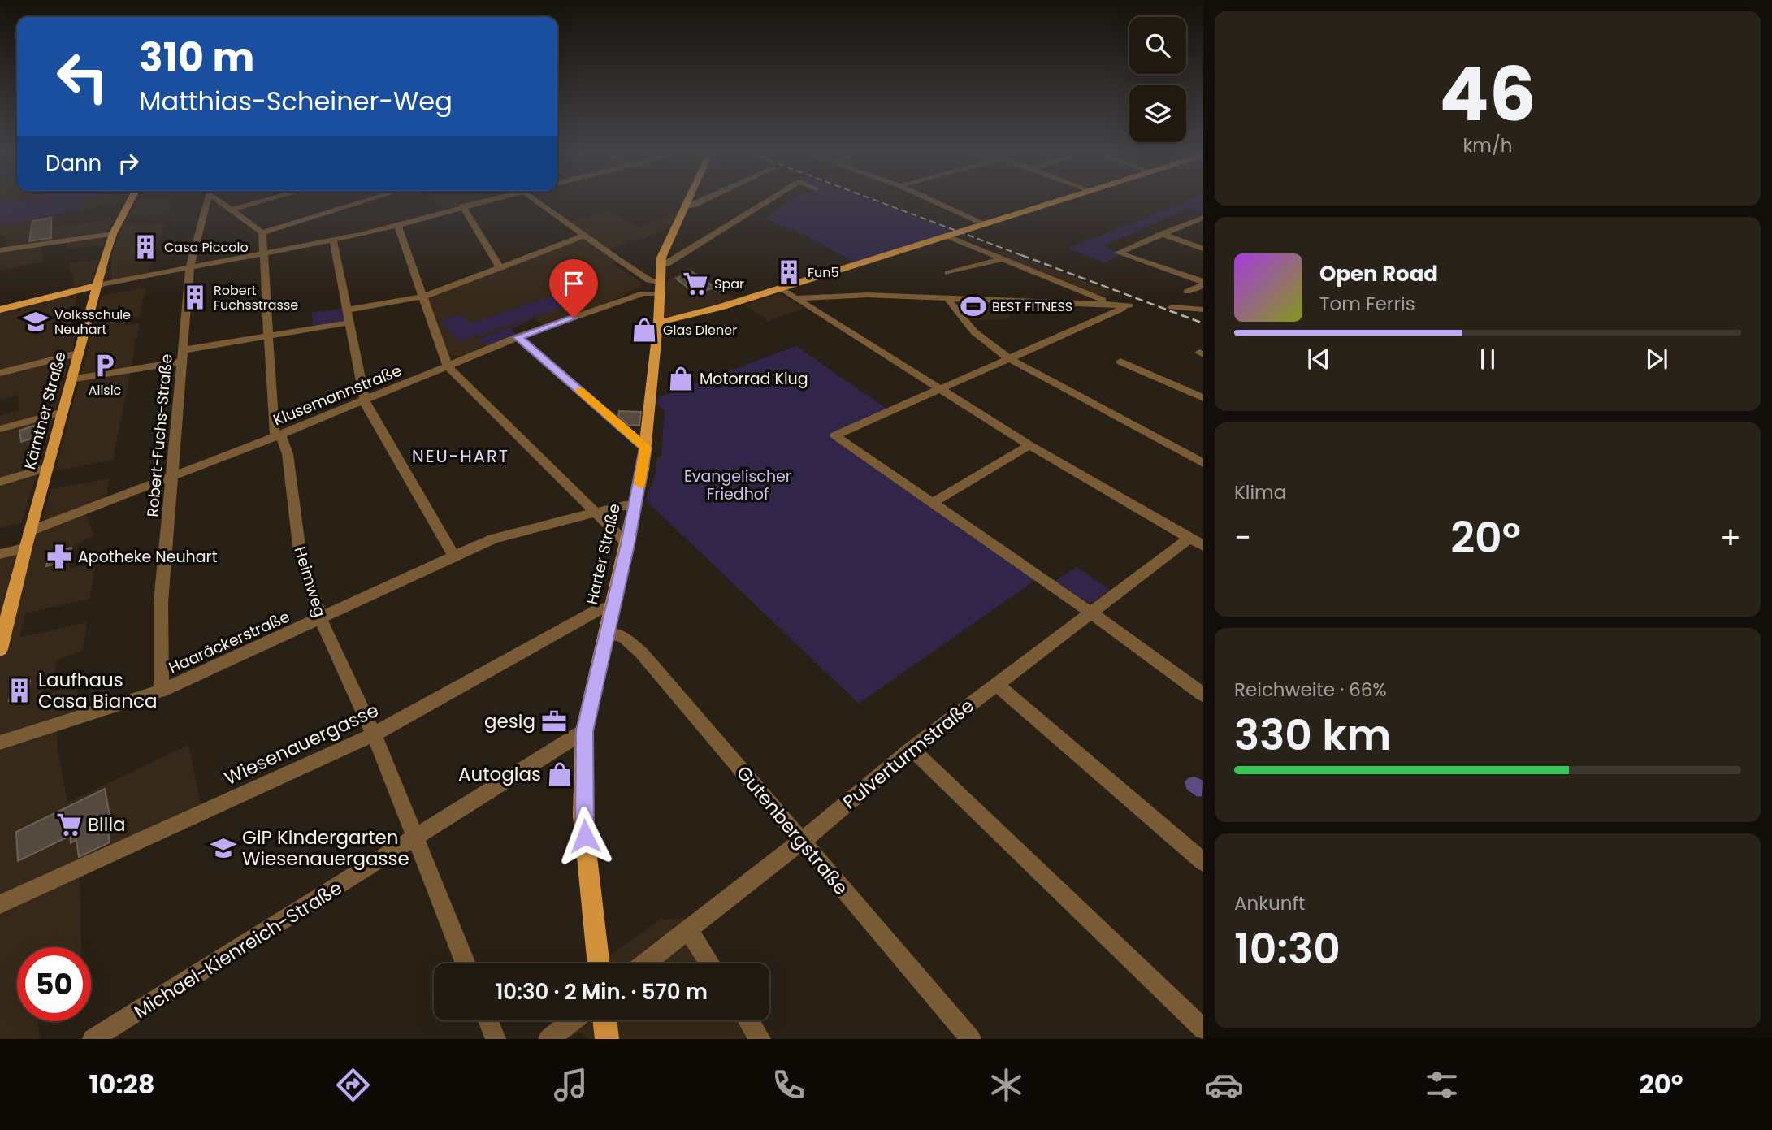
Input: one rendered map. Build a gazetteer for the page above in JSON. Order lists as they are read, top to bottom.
{
  "streets": {
    "main road": ["Kärntner Straße", "Harter Straße"],
    "street": [
      "Klusemannstraße",
      "Robert-Fuchs-Straße",
      "Heimweg",
      "Haaräckerstraße",
      "Wiesenauergasse",
      "Pulverturmstraße",
      "Gutenbergstraße",
      "Michael-Kienreich-Straße"
    ]
  },
  "crossings": [
    ["Klusemannstraße", "Kärntner Straße"],
    ["Klusemannstraße", "Robert-Fuchs-Straße"],
    ["Klusemannstraße", "Harter Straße"],
    ["Klusemannstraße", "Heimweg"],
    ["Robert-Fuchs-Straße", "Haaräckerstraße"],
    ["Harter Straße", "Haaräckerstraße"],
    ["Harter Straße", "Wiesenauergasse"],
    ["Harter Straße", "Gutenbergstraße"],
    ["Harter Straße", "Michael-Kienreich-Straße"],
    ["Heimweg", "Haaräckerstraße"],
    ["Heimweg", "Wiesenauergasse"],
    ["Heimweg", "Michael-Kienreich-Straße"],
    ["Pulverturmstraße", "Gutenbergstraße"]
  ],
  "districts": ["NEU-HART"],
  "parks": ["Evangelischer Friedhof"],
  "places": {
    "building": [
      "Casa Piccolo",
      "Fun5",
      "Robert Fuchsstrasse",
      "Laufhaus Casa Bianca"
    ],
    "supermarket": ["Spar", "Billa"],
    "sports": ["BEST FITNESS"],
    "school or university": ["Volksschule Neuhart", "GiP Kindergarten Wiesenauergasse"],
    "shop": ["Glas Diener", "Motorrad Klug", "Autoglas"],
    "parking": ["Alisic"],
    "pharmacy": ["Apotheke Neuhart"],
    "office": ["gesig"]
  },
  "page": {
    "tile": [
      ["46", "km/h"],
      "Klima",
      ["Reichweite · 66%", "330 km"],
      ["Ankunft", "10:30"]
    ],
    "turn": ["310 m", "Matthias-Scheiner-Weg"],
    "then": "Dann",
    "song": ["Open Road", "Tom Ferris"],
    "heat": ["−", "20°", "+"],
    "limit": "50",
    "trip": "10:30 · 2 Min. · 570 m",
    "tabs": ["10:28", "20°"]
  }
}
